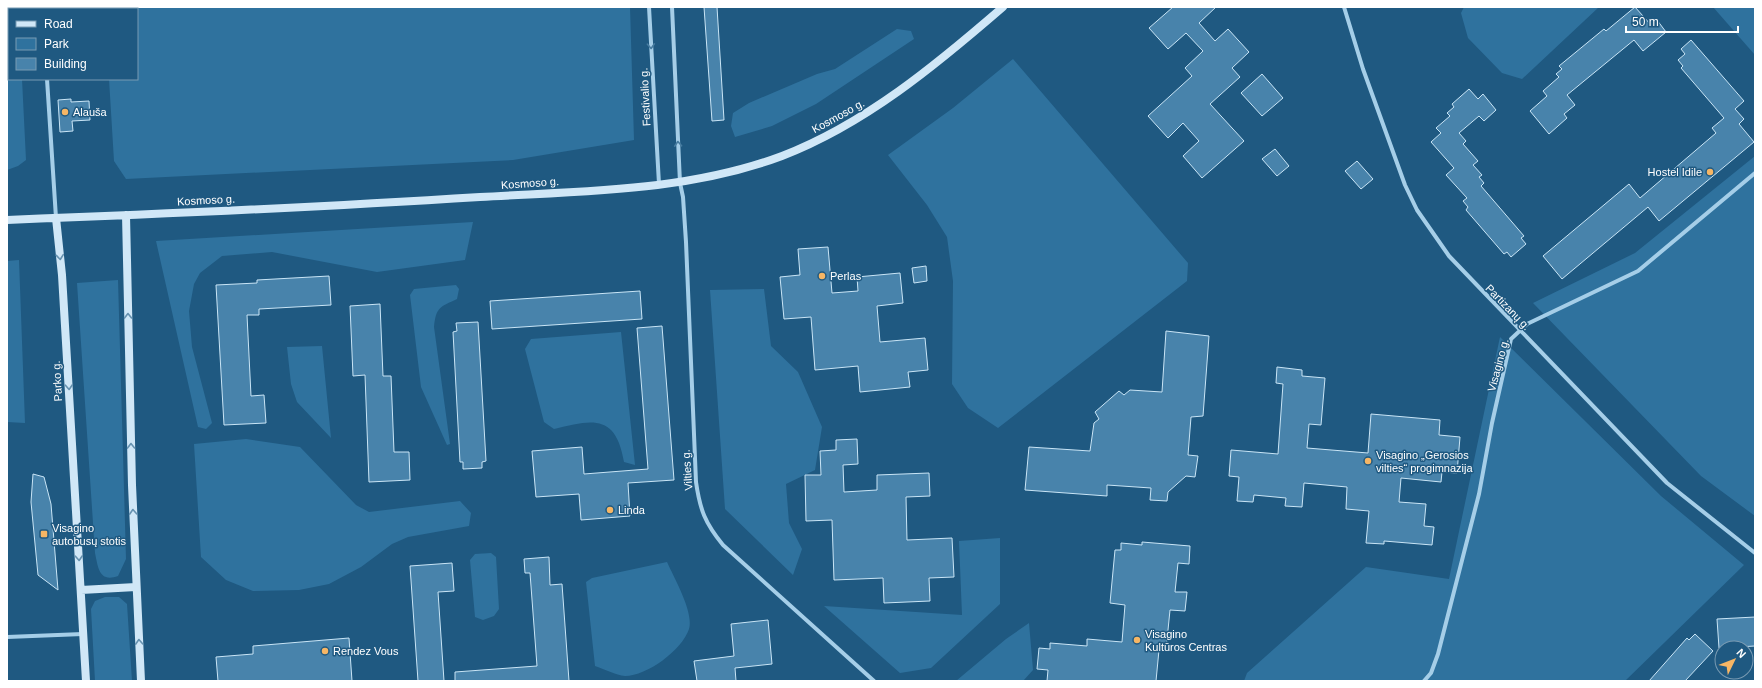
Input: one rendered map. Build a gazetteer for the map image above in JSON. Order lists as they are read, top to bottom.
{
  "streets": {
    "main road": ["Kosmoso g.", "Parko g."],
    "street": [
      "Festivalio g.",
      "Partizanų g.",
      "Visagino g.",
      "Vilties g."
    ]
  },
  "crossings": [
    ["Festivalio g.", "Kosmoso g."],
    ["Kosmoso g.", "Parko g."],
    ["Kosmoso g.", "Vilties g."],
    ["Partizanų g.", "Visagino g."]
  ],
  "one_way": ["Parko g."],
  "places": {
    "other": [
      "Alauša",
      "Hostel Idile",
      "Perlas",
      "Visagino „Gerosios vilties“ progimnazija",
      "Linda",
      "Visagino Kultūros Centras",
      "Rendez Vous"
    ],
    "transit": ["Visagino autobusų stotis"]
  },
  "legend": ["Road", "Park", "Building"],
  "scale_bar": "50 m",
  "north": "top right"
}
